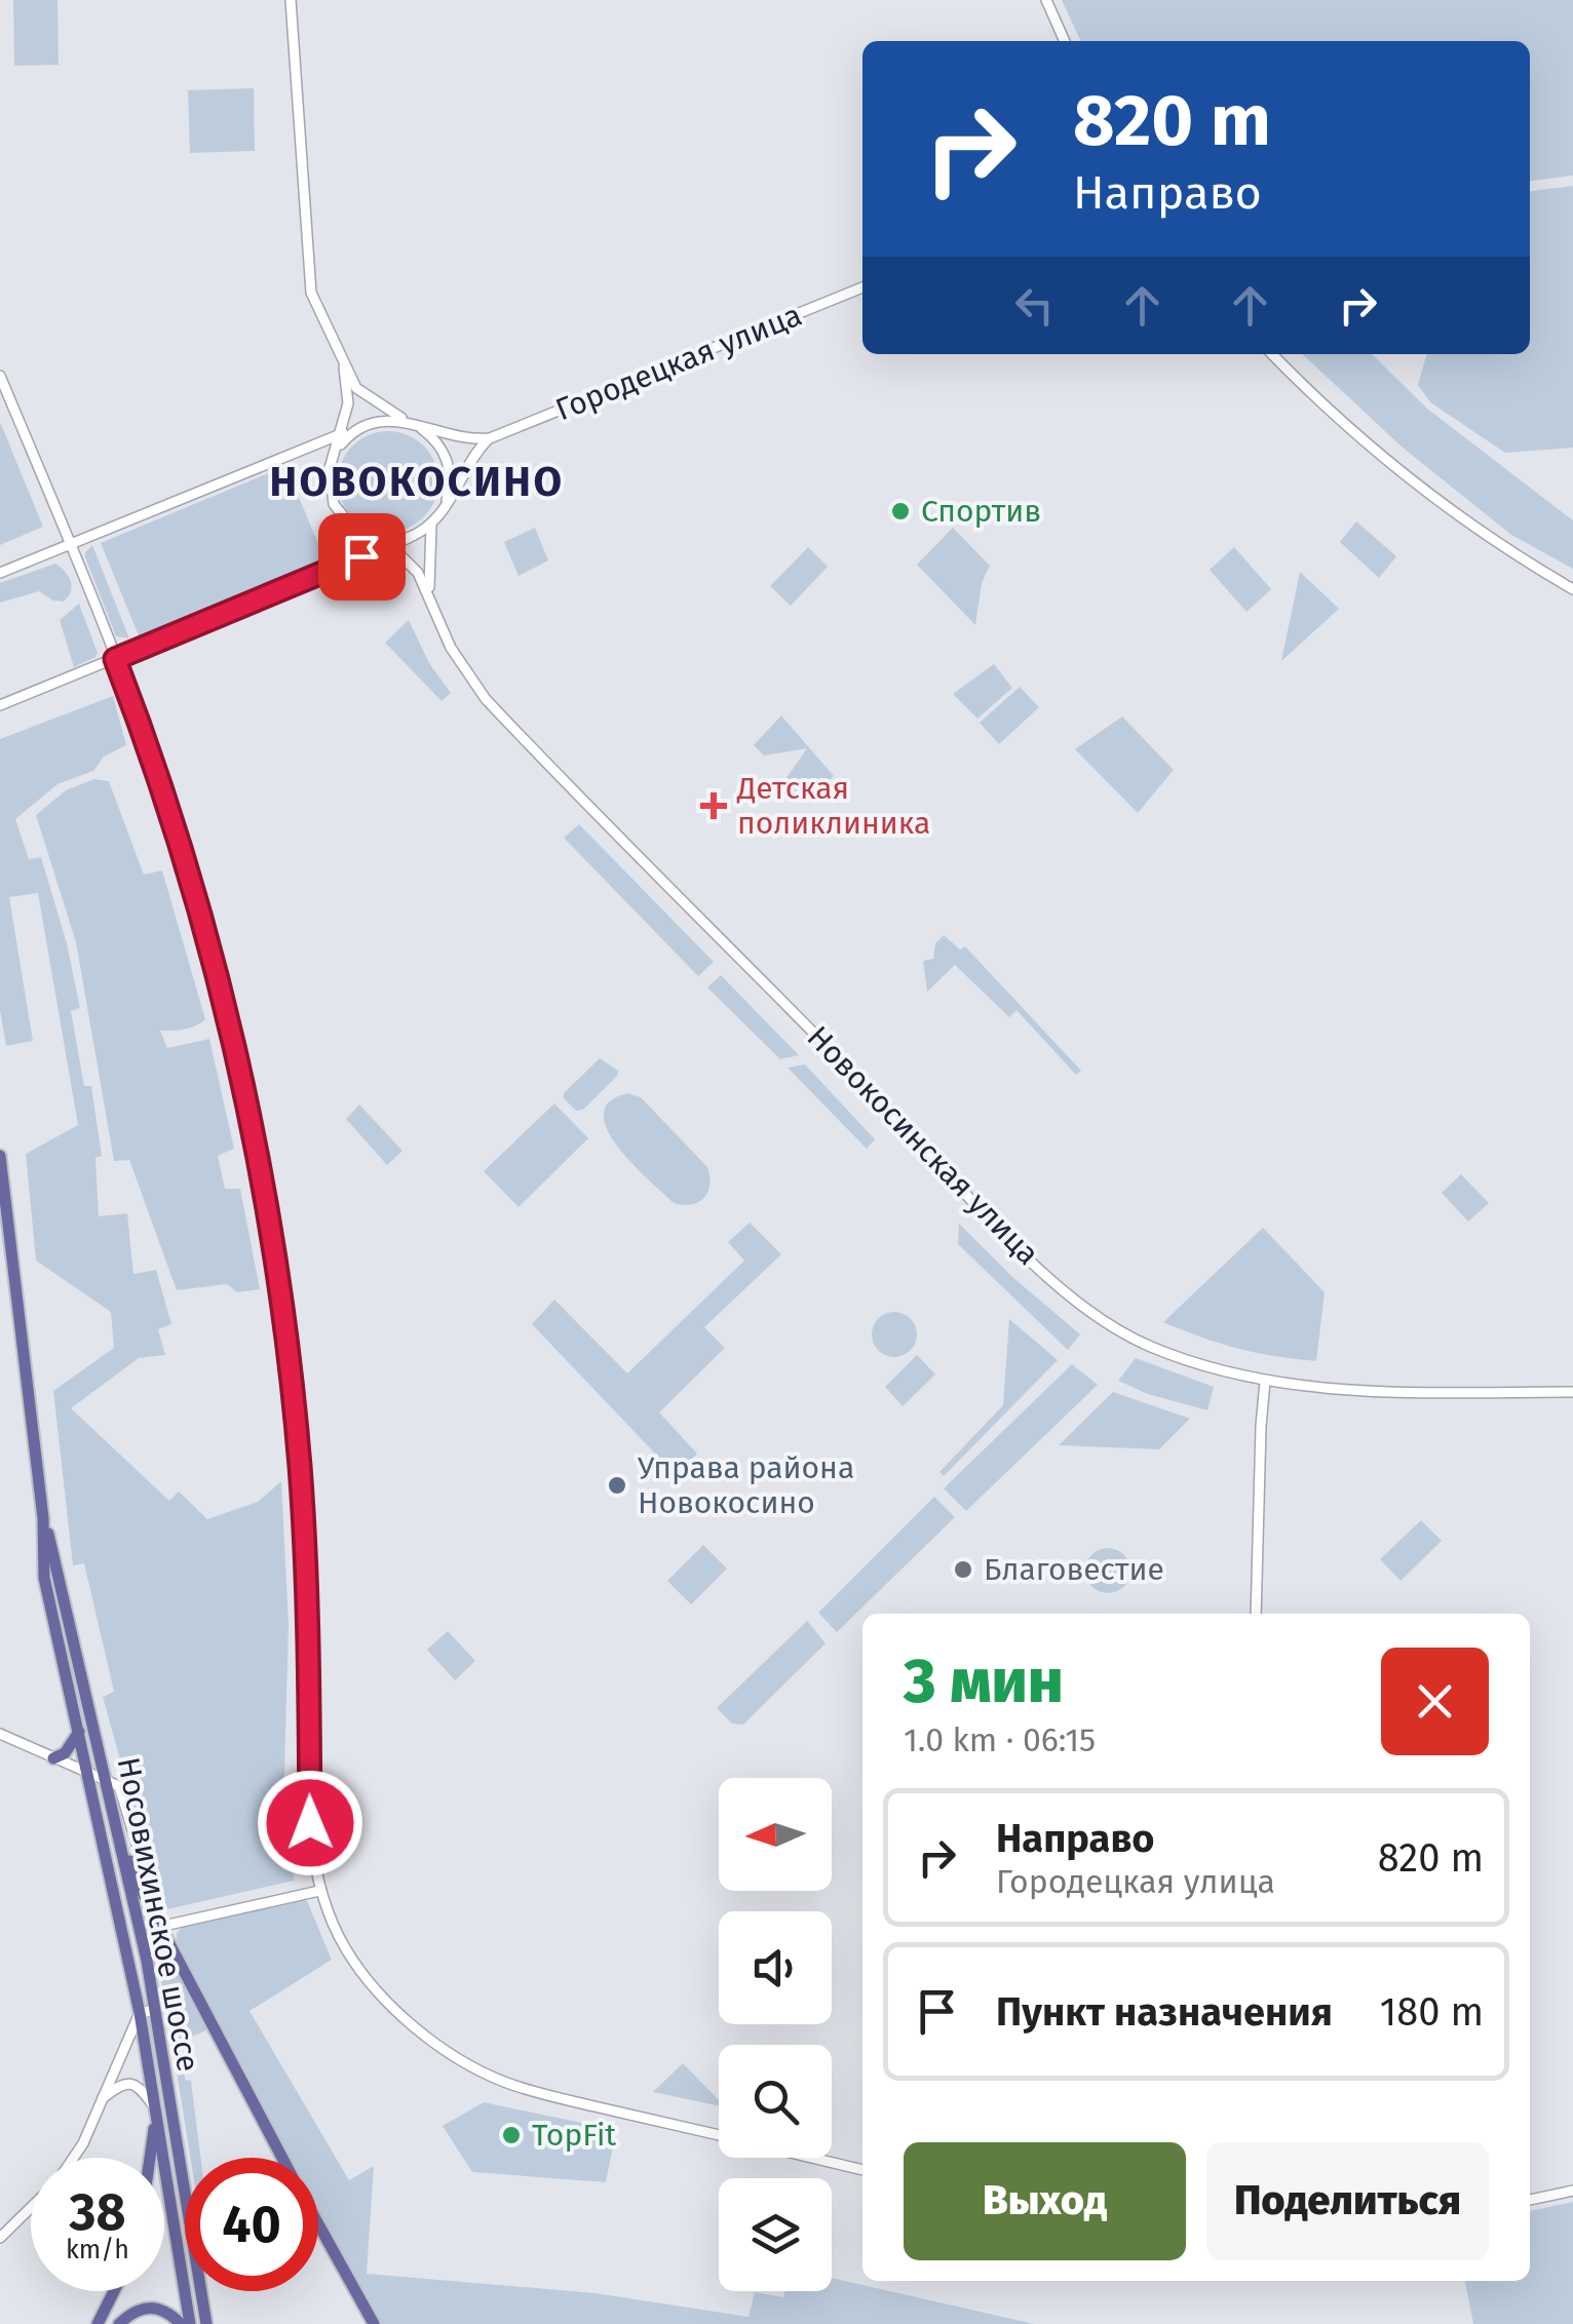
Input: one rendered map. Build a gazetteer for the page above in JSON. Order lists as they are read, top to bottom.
{
  "streets": {
    "main road": ["Носовихинское шоссе"],
    "street": ["Городецкая улица", "Новокосинская улица"]
  },
  "districts": ["НОВОКОСИНО"],
  "places": {
    "other": [
      "Спортив",
      "Управа района Новокосино",
      "Благовестие",
      "TopFit"
    ],
    "health": ["Детская поликлиника"]
  },
  "north": "left",
  "page": {
    "turn": ["820 m", "Направо"],
    "heading": ["3 мин", "1.0 km · 06:15"],
    "list": [
      {
        "name": "Направо",
        "note": "Городецкая улица",
        "value": "820 m"
      },
      {
        "name": "Пункт назначения",
        "value": "180 m"
      }
    ],
    "buttons": ["Выход", "Поделиться"],
    "speed": "38 km/h",
    "limit": "40"
  }
}
